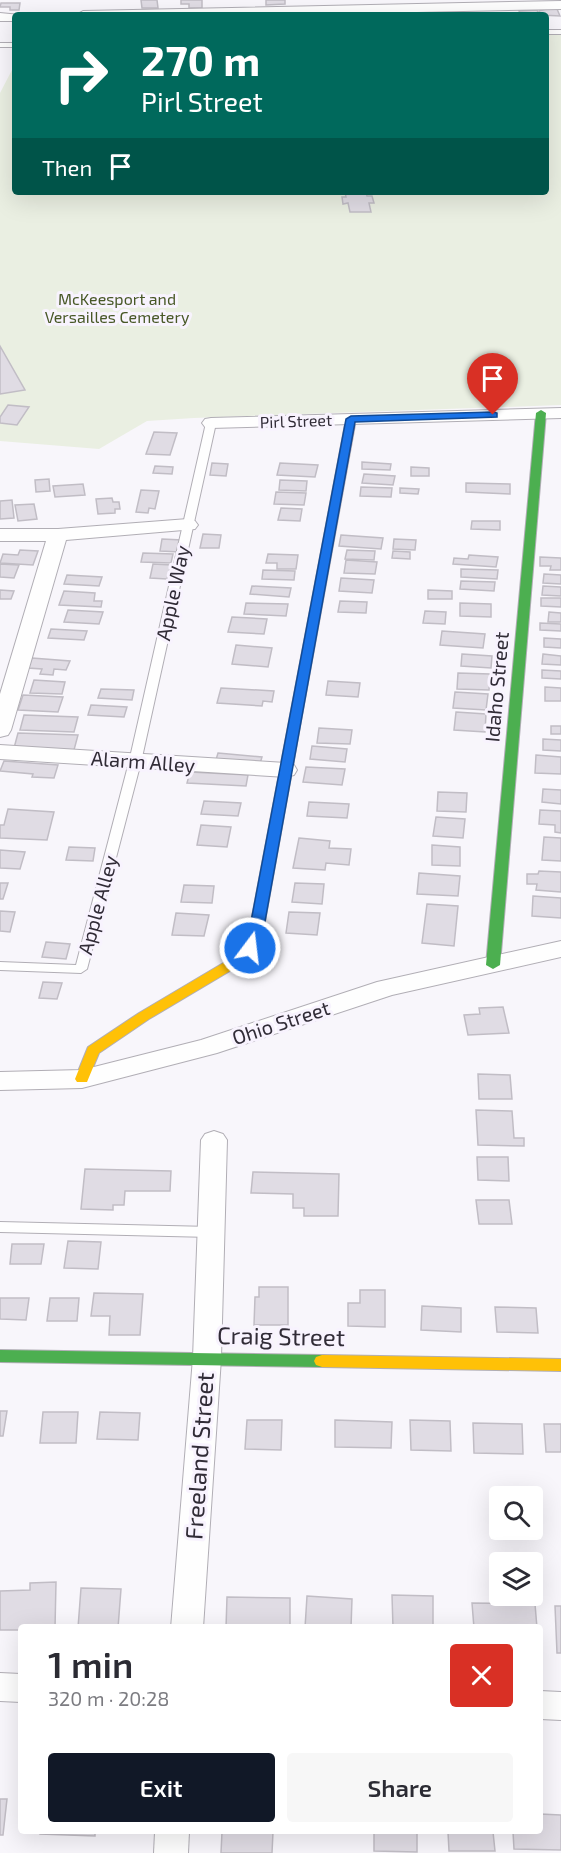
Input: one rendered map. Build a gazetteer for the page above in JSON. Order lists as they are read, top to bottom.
{
  "streets": {
    "street": [
      "Pirl Street",
      "Idaho Street",
      "Alarm Alley",
      "Ohio Street",
      "Craig Street",
      "Freeland Street"
    ],
    "lane": ["Apple Way", "Apple Alley"]
  },
  "crossings": [
    ["Pirl Street", "Apple Way"],
    ["Pirl Street", "Idaho Street"],
    ["Apple Way", "Alarm Alley"],
    ["Apple Way", "Apple Alley"],
    ["Idaho Street", "Ohio Street"],
    ["Alarm Alley", "Apple Alley"],
    ["Craig Street", "Freeland Street"]
  ],
  "parks": ["McKeesport and Versailles Cemetery"],
  "page": {
    "turn": ["270 m", "Pirl Street"],
    "then": "Then",
    "heading": ["1 min", "320 m · 20:28"],
    "buttons": ["Exit", "Share"]
  }
}
